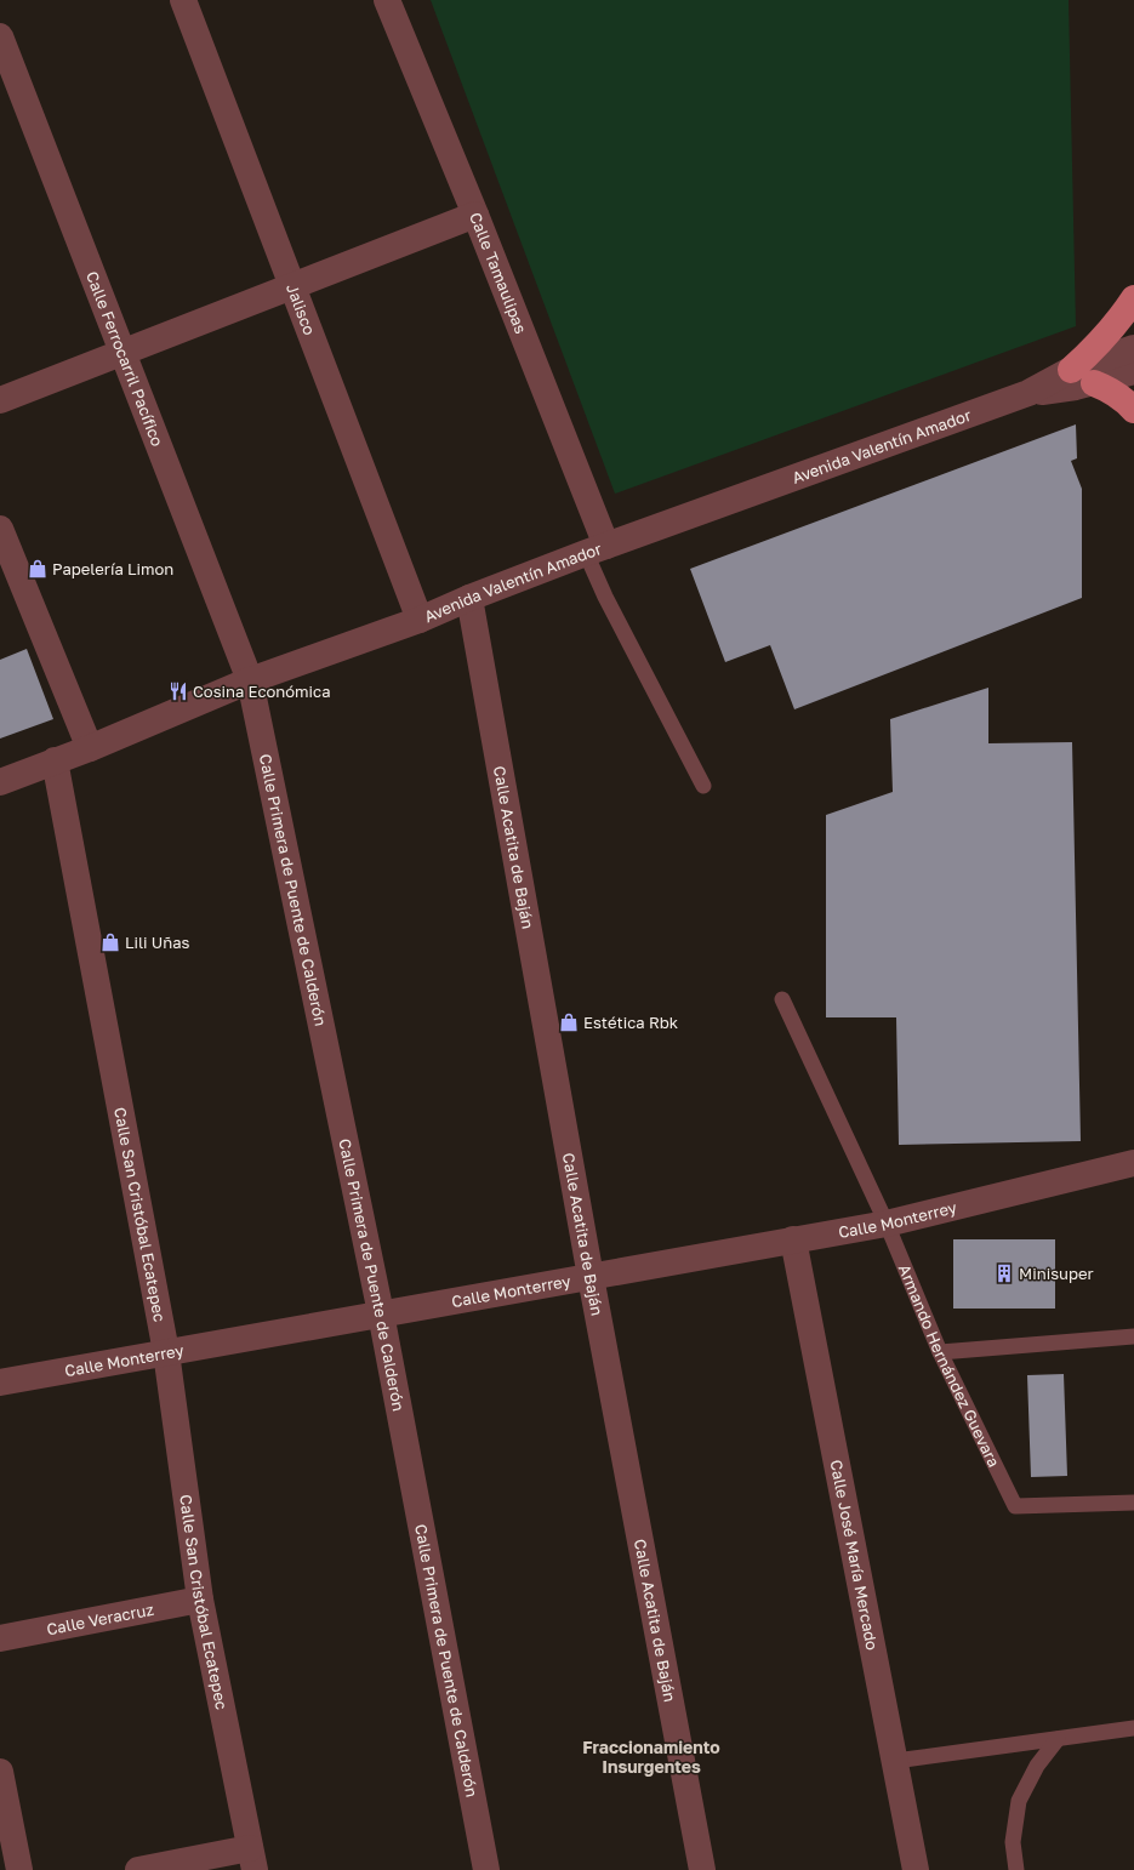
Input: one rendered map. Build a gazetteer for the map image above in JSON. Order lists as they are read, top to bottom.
{
  "streets": {
    "street": [
      "Calle Tamaulipas",
      "Jalisco",
      "Calle Ferrocarril Pacífico",
      "Avenida Valentín Amador",
      "Calle Acatita de Baján",
      "Calle Primera de Puente de Calderón",
      "Calle San Cristóbal Ecatepec",
      "Calle Monterrey",
      "Calle José María Mercado",
      "Calle Veracruz"
    ],
    "lane": ["Armando Hernández Guevara"]
  },
  "crossings": [
    ["Calle Tamaulipas", "Avenida Valentín Amador"],
    ["Jalisco", "Avenida Valentín Amador"],
    ["Calle Ferrocarril Pacífico", "Avenida Valentín Amador"],
    ["Calle Ferrocarril Pacífico", "Calle Primera de Puente de Calderón"],
    ["Avenida Valentín Amador", "Calle Acatita de Baján"],
    ["Avenida Valentín Amador", "Calle Primera de Puente de Calderón"],
    ["Avenida Valentín Amador", "Calle San Cristóbal Ecatepec"],
    ["Calle Acatita de Baján", "Calle Monterrey"],
    ["Calle Primera de Puente de Calderón", "Calle Monterrey"],
    ["Calle San Cristóbal Ecatepec", "Calle Monterrey"],
    ["Calle San Cristóbal Ecatepec", "Calle Veracruz"],
    ["Calle Monterrey", "Armando Hernández Guevara"],
    ["Calle Monterrey", "Calle José María Mercado"]
  ],
  "districts": ["Fraccionamiento Insurgentes"],
  "places": {
    "shop": ["Papelería Limon", "Lili Uñas", "Estética Rbk"],
    "restaurant": ["Cosina Económica"],
    "building": ["Minisuper"]
  }
}
